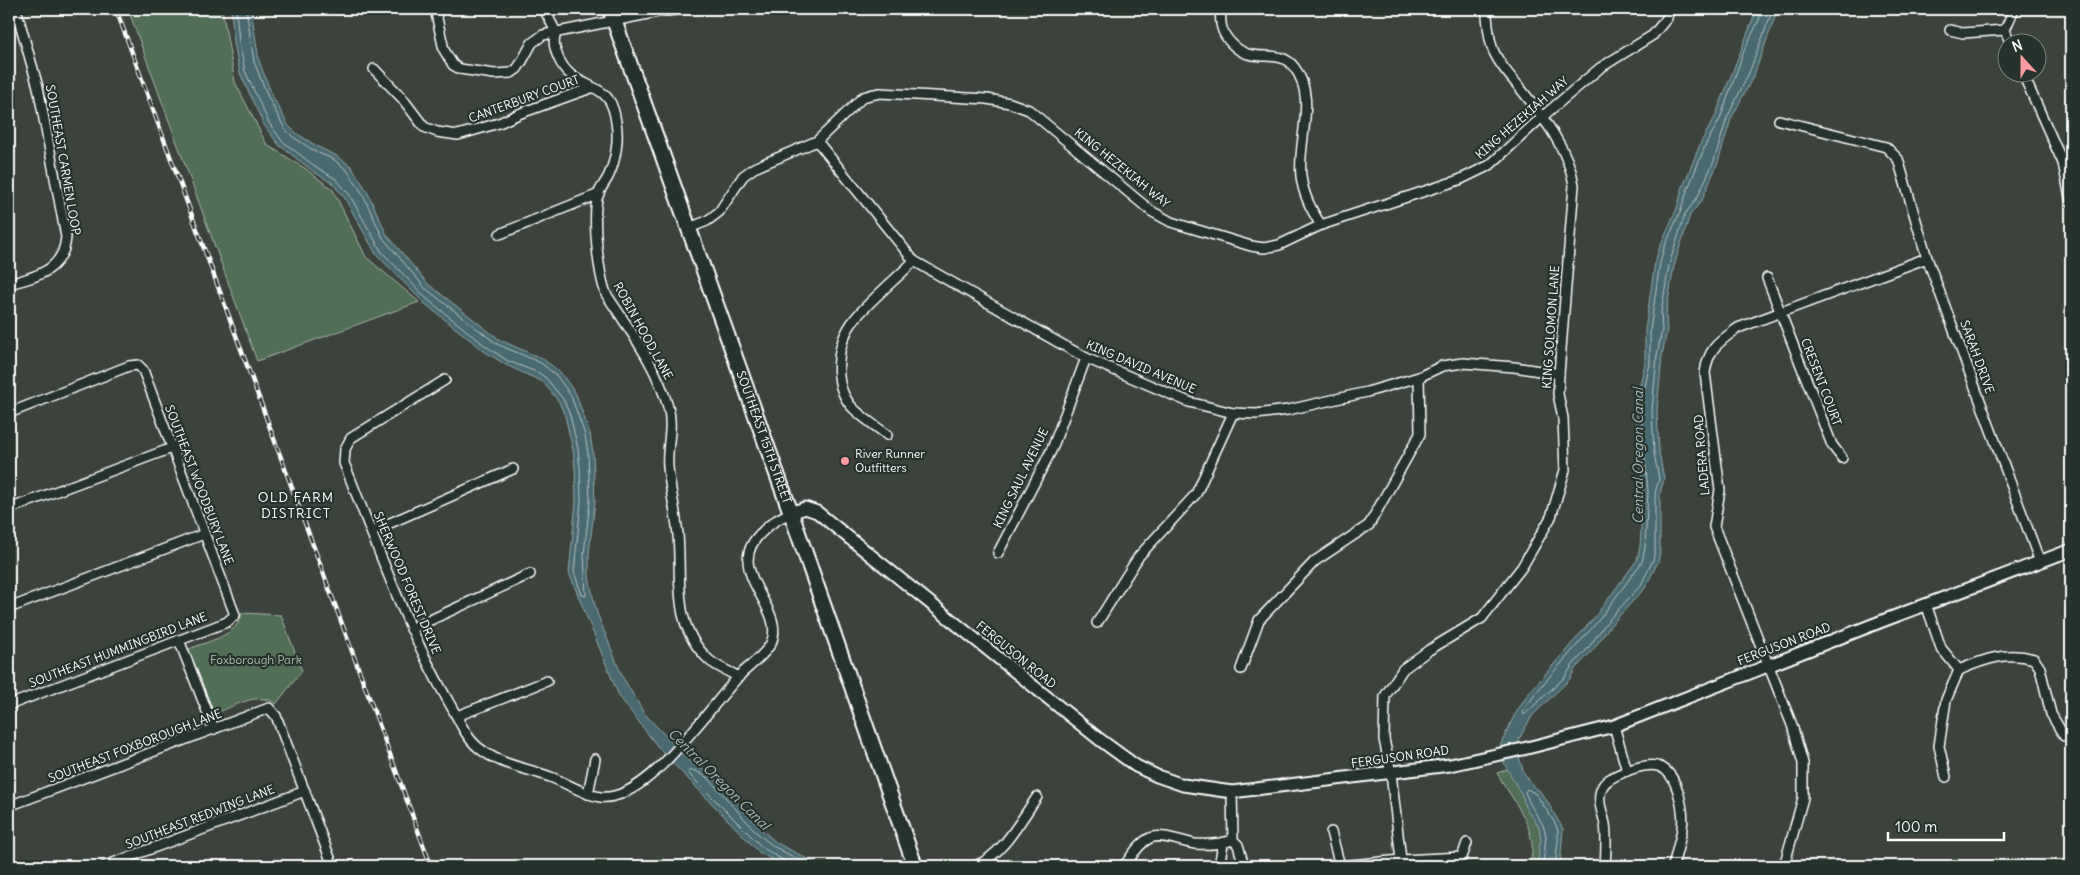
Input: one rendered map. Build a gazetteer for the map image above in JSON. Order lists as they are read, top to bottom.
{
  "streets": {
    "main road": ["SOUTHEAST 15TH STREET"],
    "street": [
      "CANTERBURY COURT",
      "KING HEZEKIAH WAY",
      "SOUTHEAST CARMEN LOOP",
      "KING SOLOMON LANE",
      "ROBIN HOOD LANE",
      "SARAH DRIVE",
      "KING DAVID AVENUE",
      "CRESENT COURT",
      "LADERA ROAD",
      "KING SAUL AVENUE",
      "SOUTHEAST WOODBURY LANE",
      "SHERWOOD FOREST DRIVE",
      "FERGUSON ROAD",
      "SOUTHEAST HUMMINGBIRD LANE",
      "SOUTHEAST FOXBOROUGH LANE",
      "SOUTHEAST REDWING LANE"
    ]
  },
  "crossings": [
    ["CANTERBURY COURT", "ROBIN HOOD LANE"],
    ["KING HEZEKIAH WAY", "KING SOLOMON LANE"],
    ["KING HEZEKIAH WAY", "KING DAVID AVENUE"],
    ["KING HEZEKIAH WAY", "SOUTHEAST 15TH STREET"],
    ["KING SOLOMON LANE", "KING DAVID AVENUE"],
    ["KING SOLOMON LANE", "FERGUSON ROAD"],
    ["ROBIN HOOD LANE", "SHERWOOD FOREST DRIVE"],
    ["SARAH DRIVE", "LADERA ROAD"],
    ["SARAH DRIVE", "FERGUSON ROAD"],
    ["KING DAVID AVENUE", "KING SAUL AVENUE"],
    ["CRESENT COURT", "LADERA ROAD"],
    ["SOUTHEAST 15TH STREET", "SHERWOOD FOREST DRIVE"],
    ["SOUTHEAST 15TH STREET", "FERGUSON ROAD"],
    ["LADERA ROAD", "FERGUSON ROAD"],
    ["SOUTHEAST WOODBURY LANE", "SOUTHEAST HUMMINGBIRD LANE"],
    ["SHERWOOD FOREST DRIVE", "FERGUSON ROAD"],
    ["SOUTHEAST FOXBOROUGH LANE", "SOUTHEAST REDWING LANE"]
  ],
  "districts": ["OLD FARM DISTRICT"],
  "water": ["Central Oregon Canal"],
  "parks": ["Foxborough Park"],
  "places": ["River Runner Outfitters"],
  "scale_bar": "100 m",
  "north": "top"
}
